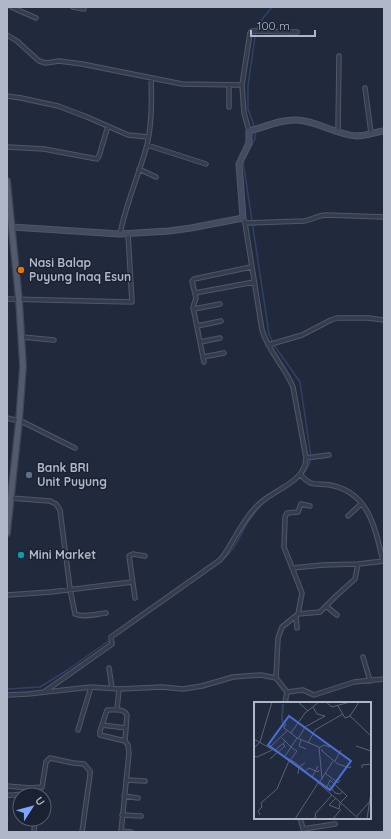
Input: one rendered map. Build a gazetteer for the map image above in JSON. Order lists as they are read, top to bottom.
{
  "places": ["Nasi Balap Puyung Inaq Esun", "Bank BRI Unit Puyung", "Mini Market"],
  "scale_bar": "100 m",
  "north": "top right"
}
